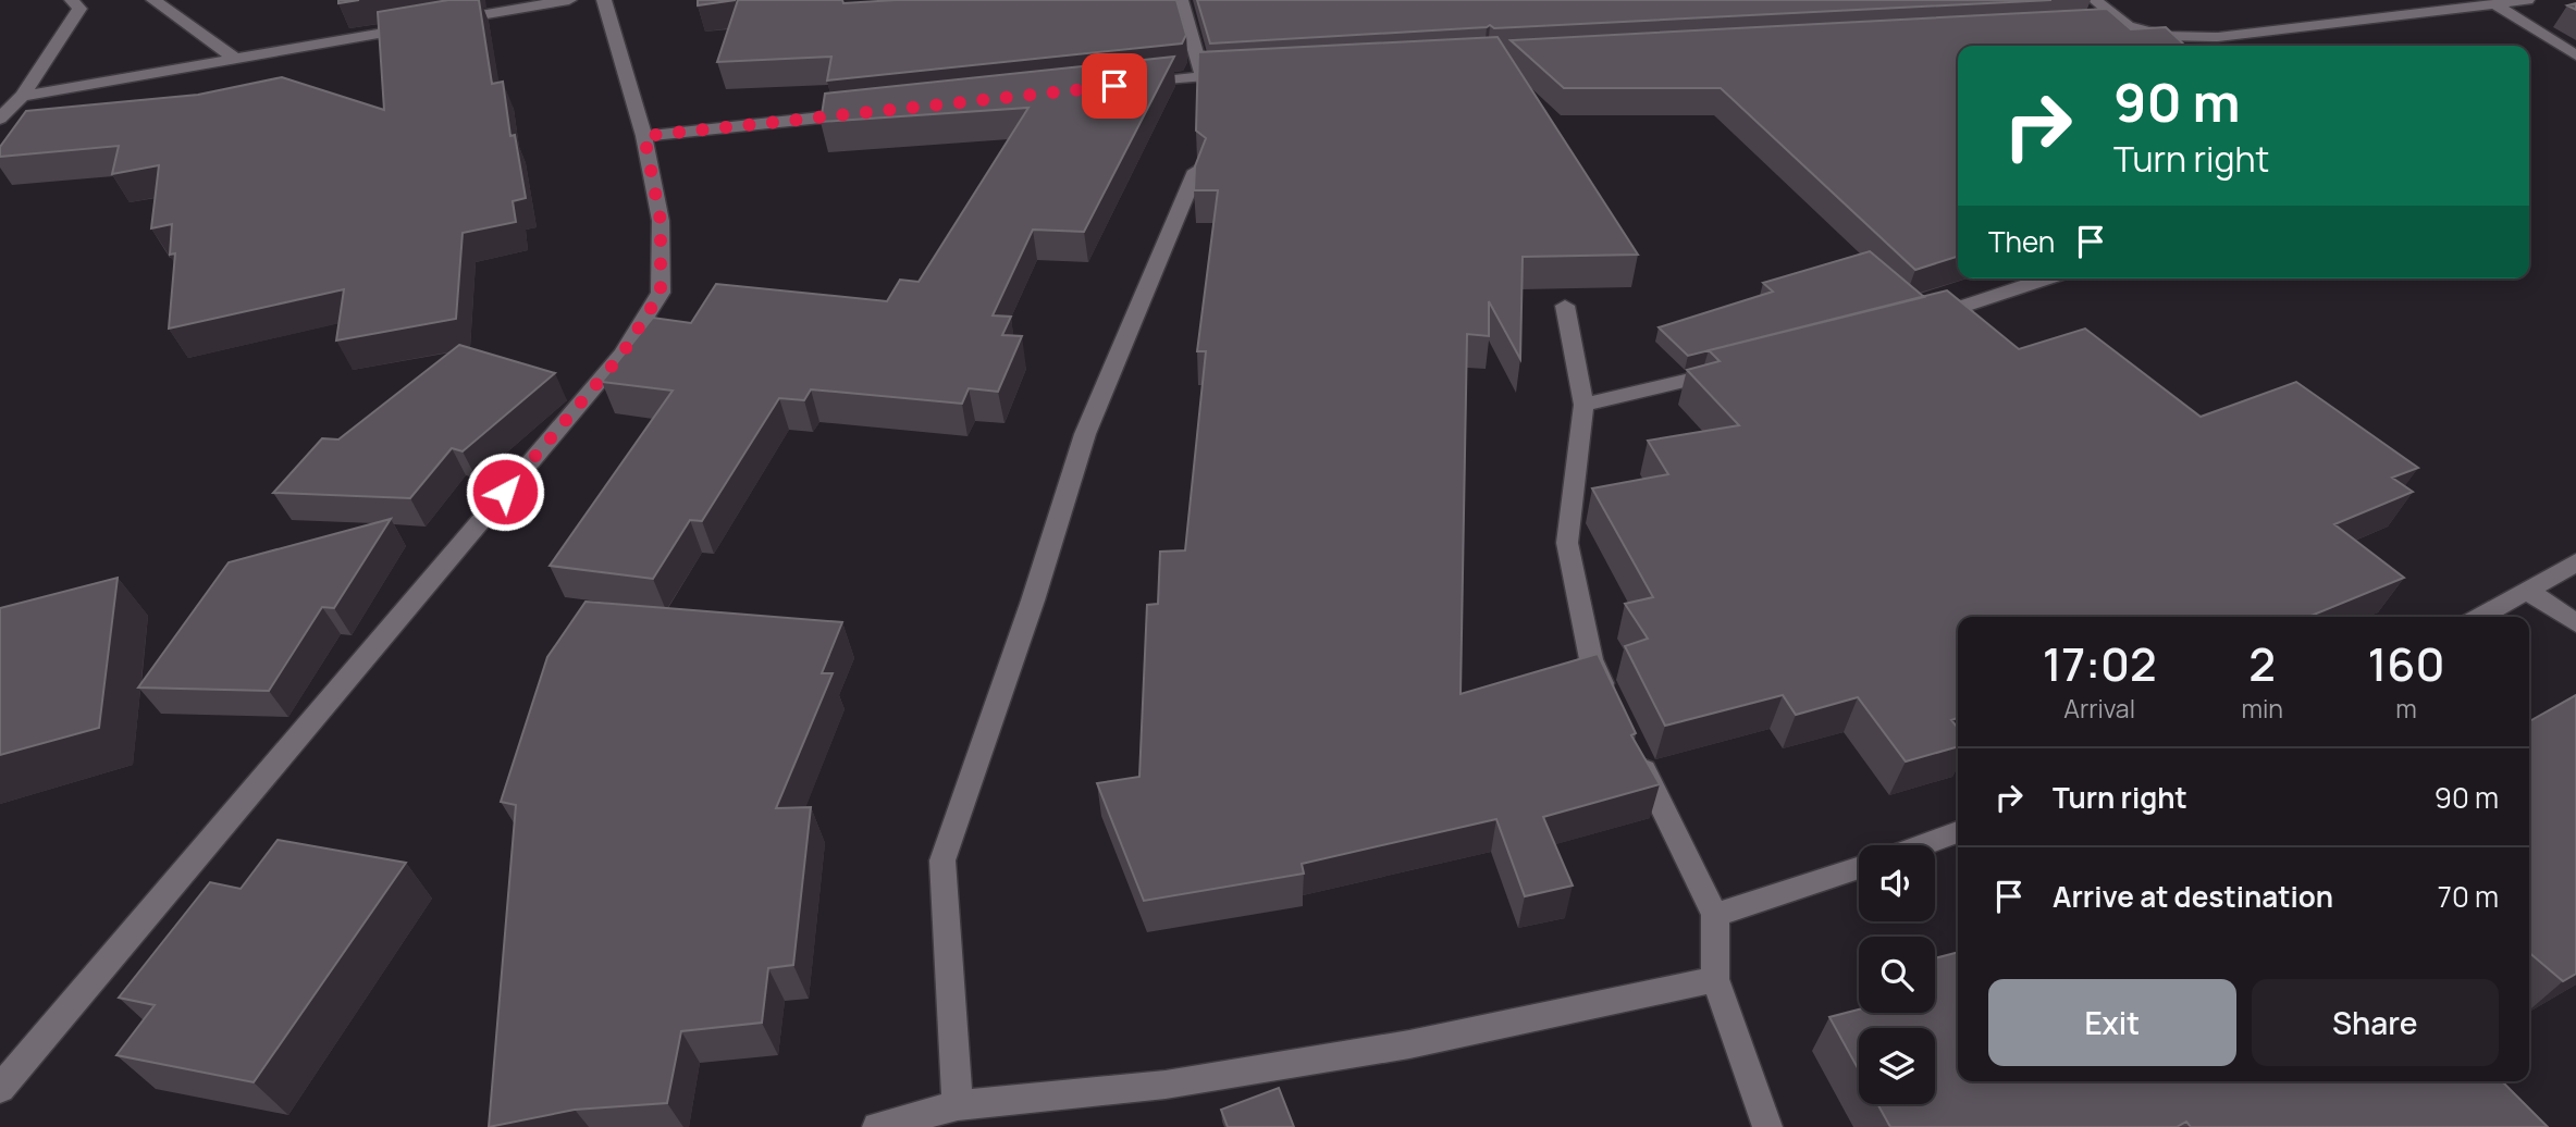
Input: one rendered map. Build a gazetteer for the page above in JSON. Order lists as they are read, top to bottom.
{
  "page": {
    "turn": ["90 m", "Turn right"],
    "then": "Then",
    "eta": [
      "17:02",
      "Arrival",
      "2",
      "min",
      "160",
      "m"
    ],
    "list": [
      {
        "name": "Turn right",
        "value": "90 m"
      },
      {
        "name": "Arrive at destination",
        "value": "70 m"
      }
    ],
    "buttons": ["Exit", "Share"]
  }
}
